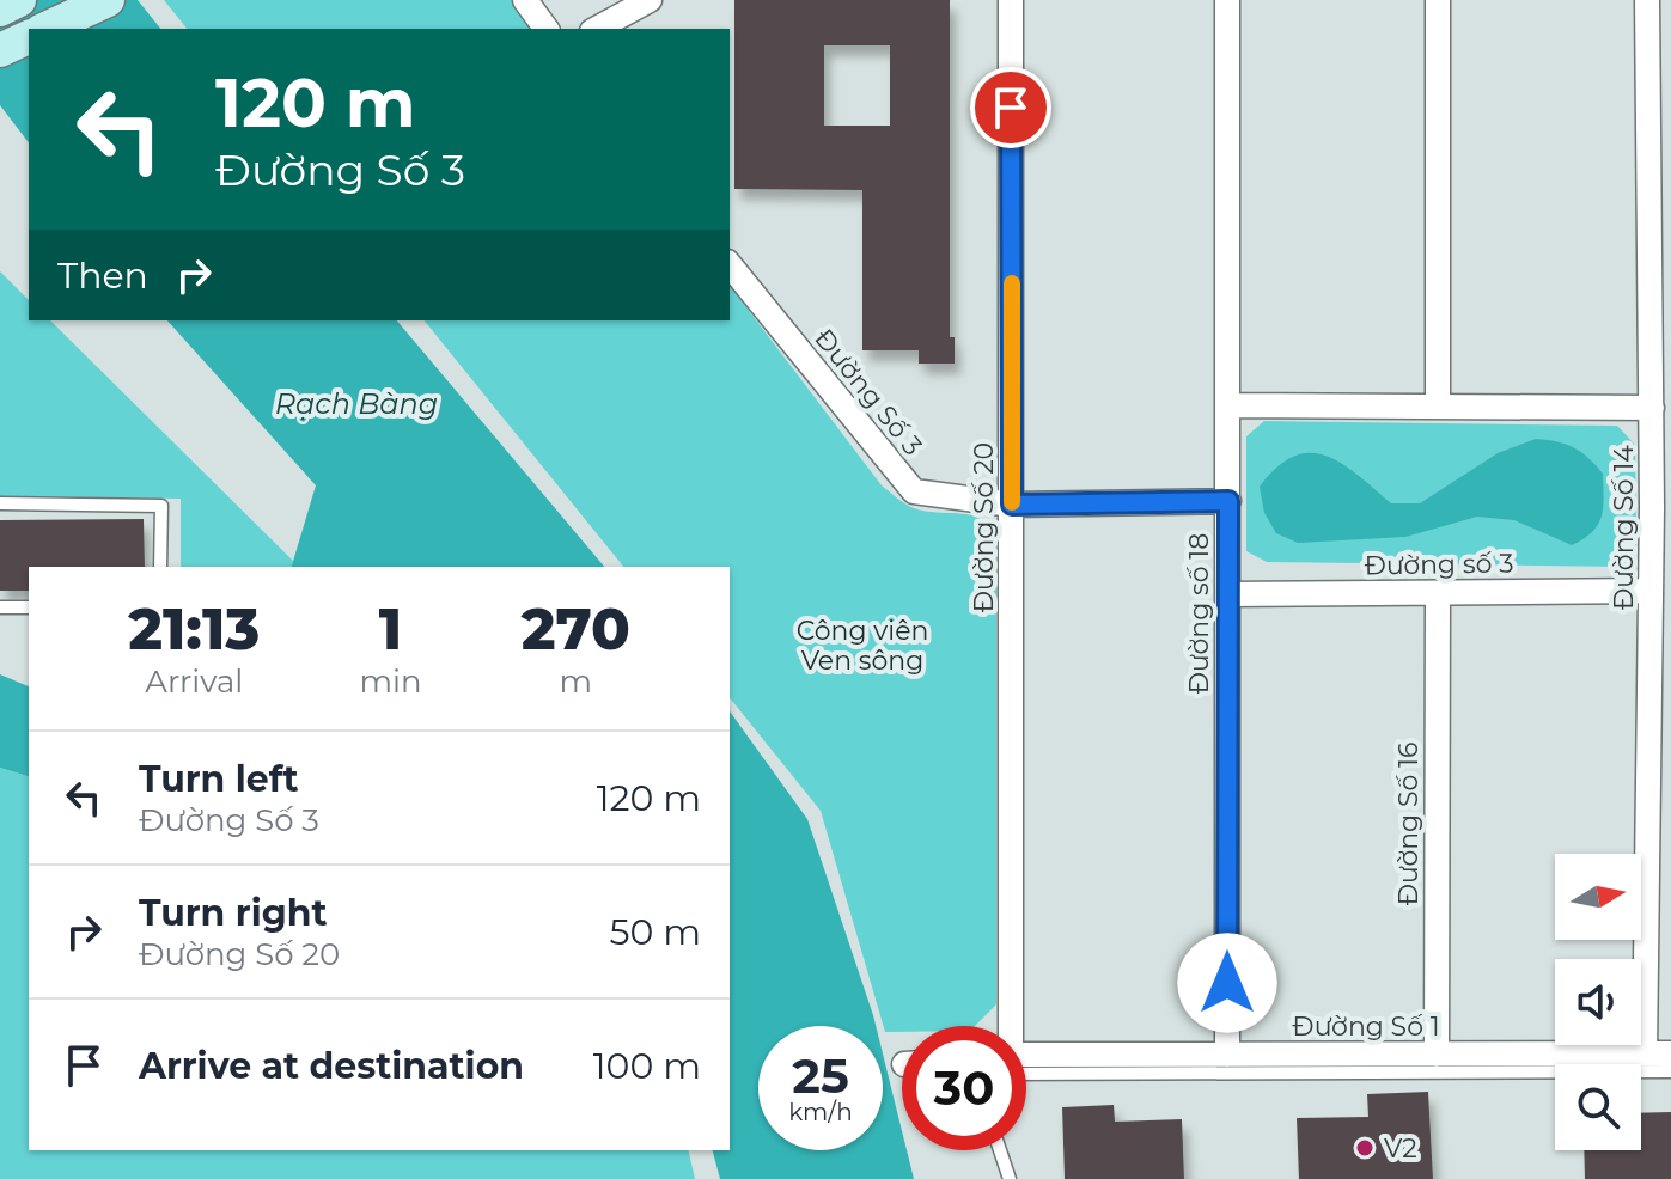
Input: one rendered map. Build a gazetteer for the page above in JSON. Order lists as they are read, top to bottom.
{
  "streets": {
    "street": [
      "Đường Số 3",
      "Đường Số 20",
      "Đường Số 14",
      "Đường số 3",
      "Đường số 18",
      "Đường Số 16",
      "Đường Số 1"
    ]
  },
  "crossings": [
    ["Đường Số 3", "Đường Số 20"],
    ["Đường Số 3", "Đường số 18"],
    ["Đường Số 20", "Đường Số 1"],
    ["Đường Số 14", "Đường số 3"],
    ["Đường Số 14", "Đường Số 1"],
    ["Đường số 3", "Đường số 18"],
    ["Đường số 3", "Đường Số 16"],
    ["Đường số 18", "Đường Số 1"],
    ["Đường Số 16", "Đường Số 1"]
  ],
  "water": ["Rạch Bàng"],
  "parks": ["Công viên Ven sông"],
  "places": ["V2"],
  "north": "right",
  "page": {
    "turn": ["120 m", "Đường Số 3"],
    "then": "Then",
    "eta": [
      "21:13",
      "Arrival",
      "1",
      "min",
      "270",
      "m"
    ],
    "list": [
      {
        "name": "Turn left",
        "note": "Đường Số 3",
        "value": "120 m"
      },
      {
        "name": "Turn right",
        "note": "Đường Số 20",
        "value": "50 m"
      },
      {
        "name": "Arrive at destination",
        "value": "100 m"
      }
    ],
    "speed": "25 km/h",
    "limit": "30"
  }
}
